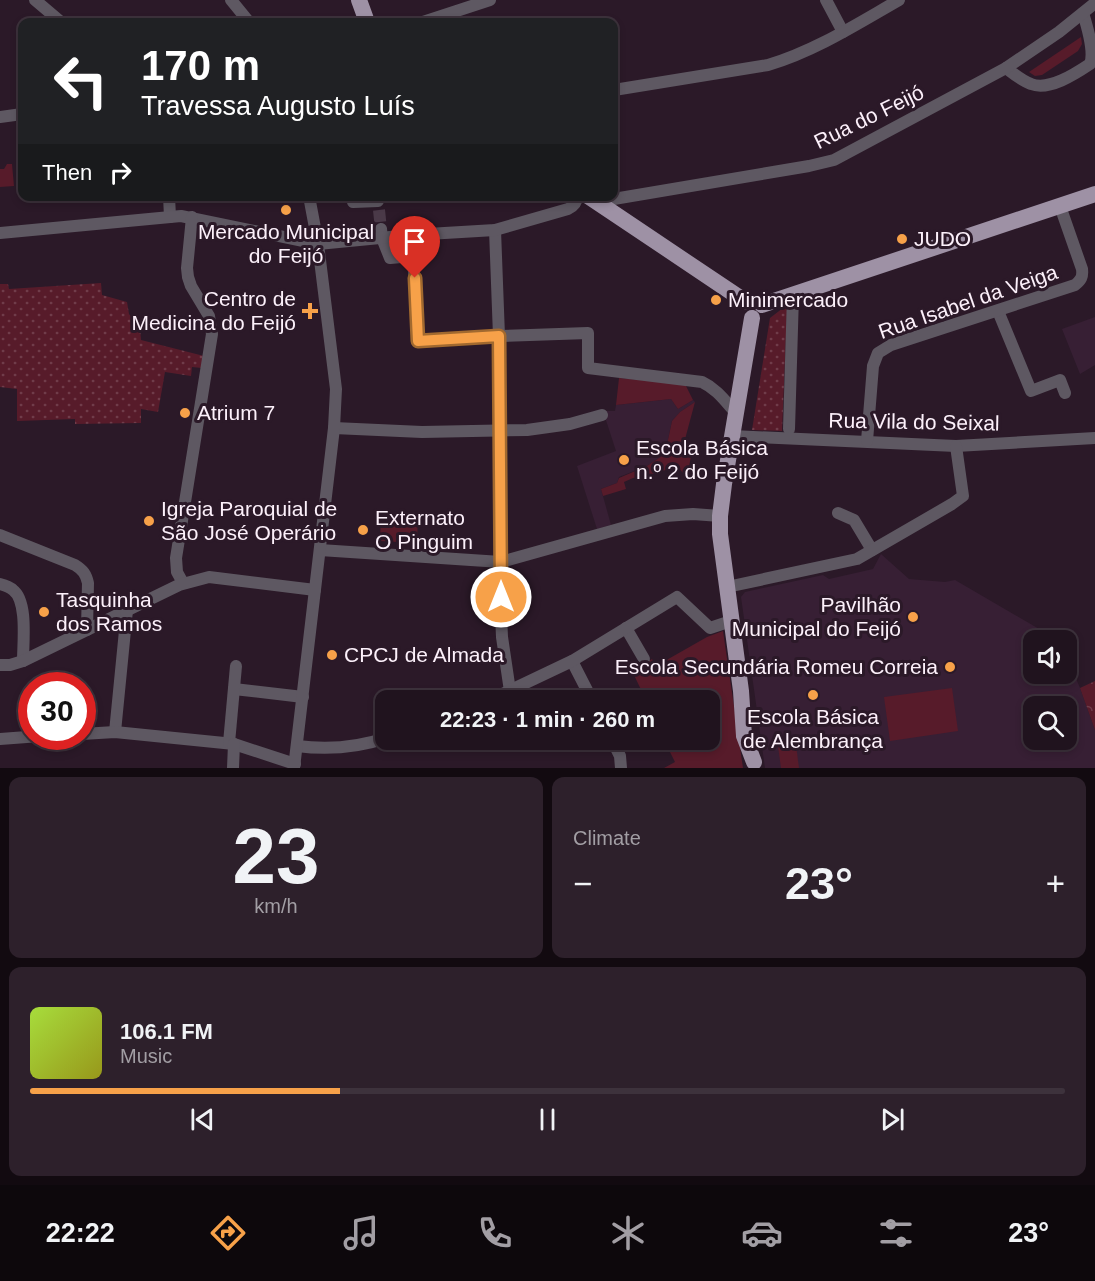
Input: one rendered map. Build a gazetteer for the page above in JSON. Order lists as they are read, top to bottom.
{
  "streets": {
    "street": ["Rua do Feijó", "Rua Isabel da Veiga", "Rua Vila do Seixal"]
  },
  "crossings": [
    ["Rua Isabel da Veiga", "Rua Vila do Seixal"]
  ],
  "places": {
    "other": [
      "Mercado Municipal do Feijó",
      "JUDO",
      "Minimercado",
      "Atrium 7",
      "Escola Básica n.º 2 do Feijó",
      "Igreja Paroquial de São José Operário",
      "Externato O Pinguim",
      "Tasquinha dos Ramos",
      "Pavilhão Municipal do Feijó",
      "CPCJ de Almada",
      "Escola Secundária Romeu Correia",
      "Escola Básica de Alembrança"
    ],
    "health": ["Centro de Medicina do Feijó"]
  },
  "page": {
    "turn": ["170 m", "Travessa Augusto Luís"],
    "then": "Then",
    "limit": "30",
    "trip": "22:23 · 1 min · 260 m",
    "tile": [
      ["23", "km/h"],
      "Climate"
    ],
    "heat": ["−", "23°", "+"],
    "song": ["106.1 FM", "Music"],
    "tabs": ["22:22", "23°"]
  }
}
